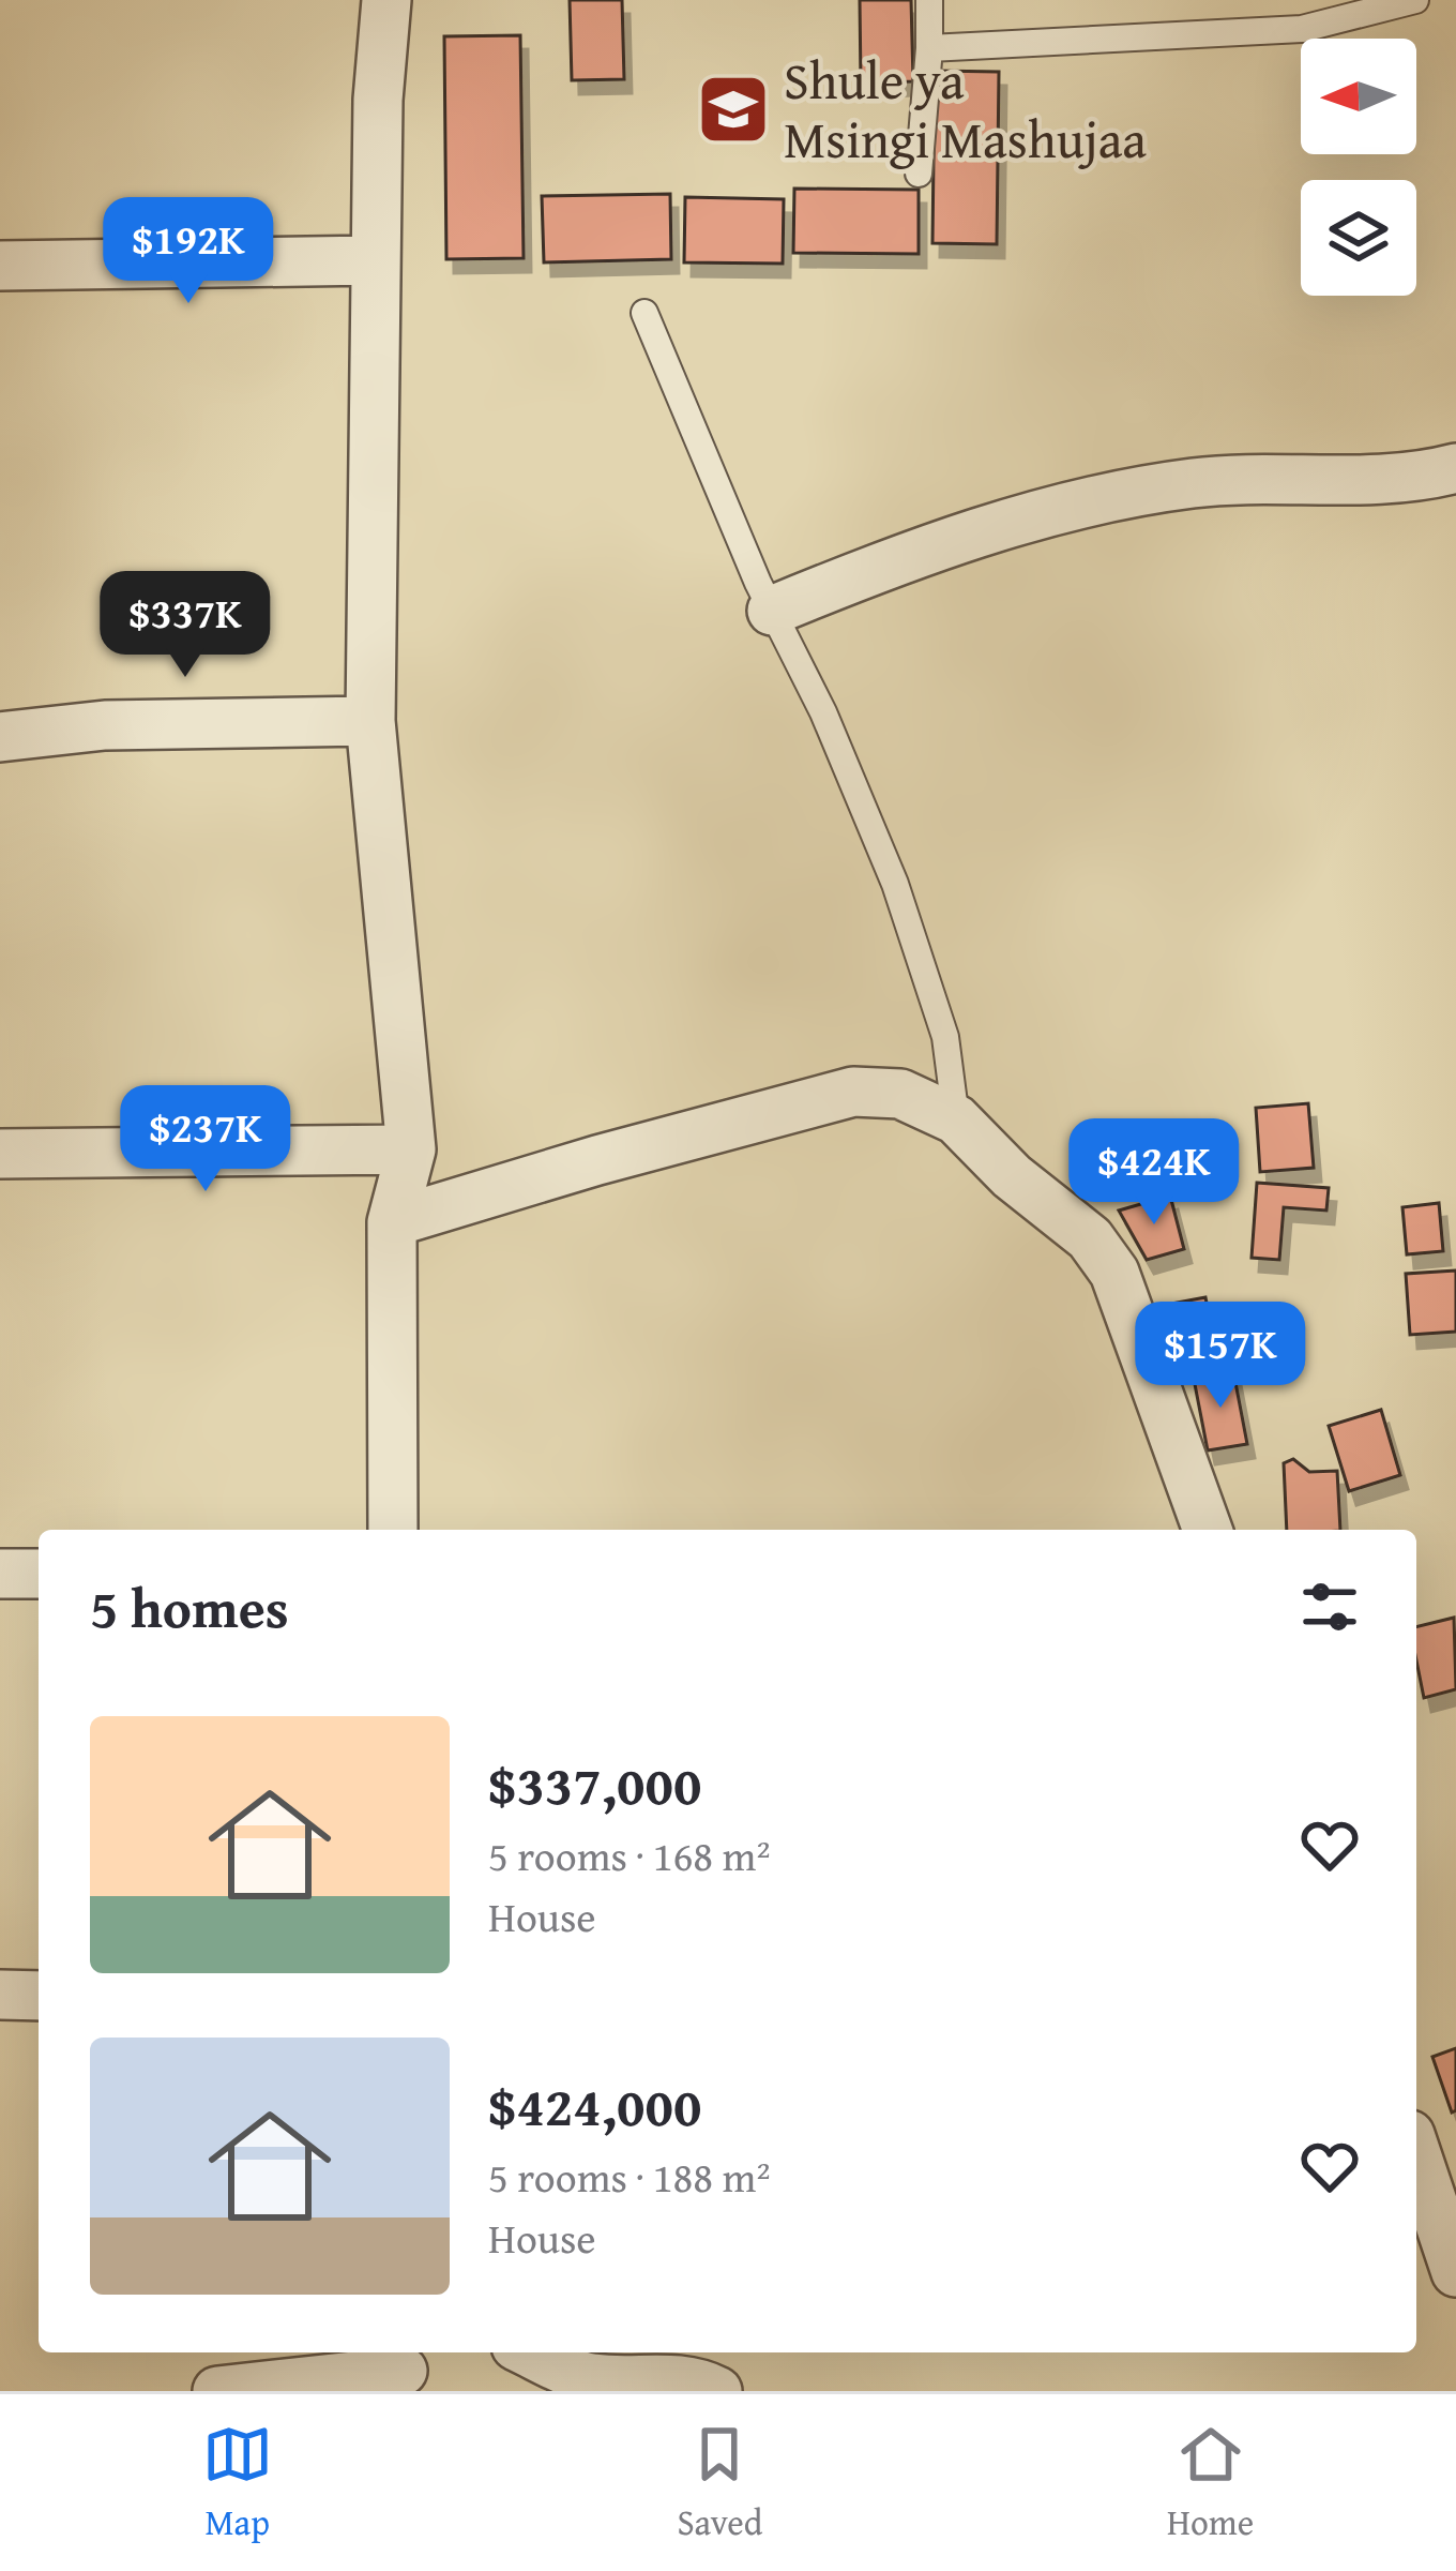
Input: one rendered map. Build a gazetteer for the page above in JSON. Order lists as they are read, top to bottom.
{
  "places": {
    "school or university": ["Shule ya Msingi Mashujaa"]
  },
  "north": "left",
  "page": {
    "price": [
      "$192K",
      "$337K",
      "$237K",
      "$424K",
      "$157K"
    ],
    "heading": "5 homes",
    "list": [
      {
        "name": "$337,000",
        "note": "5 rooms · 168 m² · House"
      },
      {
        "name": "$424,000",
        "note": "5 rooms · 188 m² · House"
      }
    ],
    "tabs": ["Map", "Saved", "Home"]
  }
}
